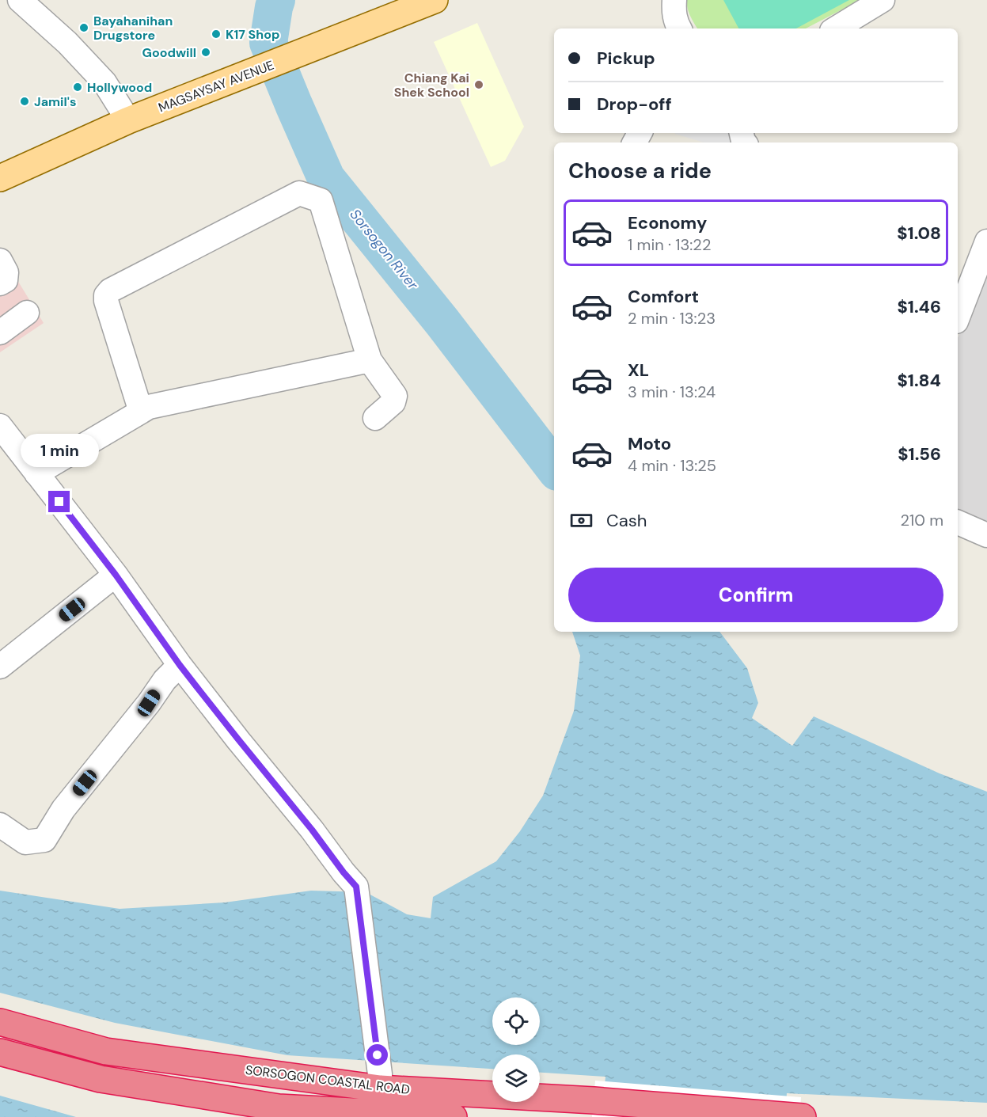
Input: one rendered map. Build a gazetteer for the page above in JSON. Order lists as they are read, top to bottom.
{
  "streets": {
    "highway": ["SORSOGON COASTAL ROAD"],
    "main road": ["MAGSAYSAY AVENUE"]
  },
  "water": ["Sorsogon River"],
  "places": [
    "Bayahanihan Drugstore",
    "K17 Shop",
    "Goodwill",
    "Chiang Kai Shek School",
    "Hollywood",
    "Jamil's"
  ],
  "page": {
    "banner": ["Pickup", "Drop-off"],
    "heading": "Choose a ride",
    "list": [
      {
        "name": "Economy",
        "note": "1 min · 13:22",
        "value": "$1.08"
      },
      {
        "name": "Comfort",
        "note": "2 min · 13:23",
        "value": "$1.46"
      },
      {
        "name": "XL",
        "note": "3 min · 13:24",
        "value": "$1.84"
      },
      {
        "name": "Moto",
        "note": "4 min · 13:25",
        "value": "$1.56"
      }
    ],
    "bubble": "1 min",
    "pay": ["Cash", "210 m"],
    "buttons": "Confirm"
  }
}
